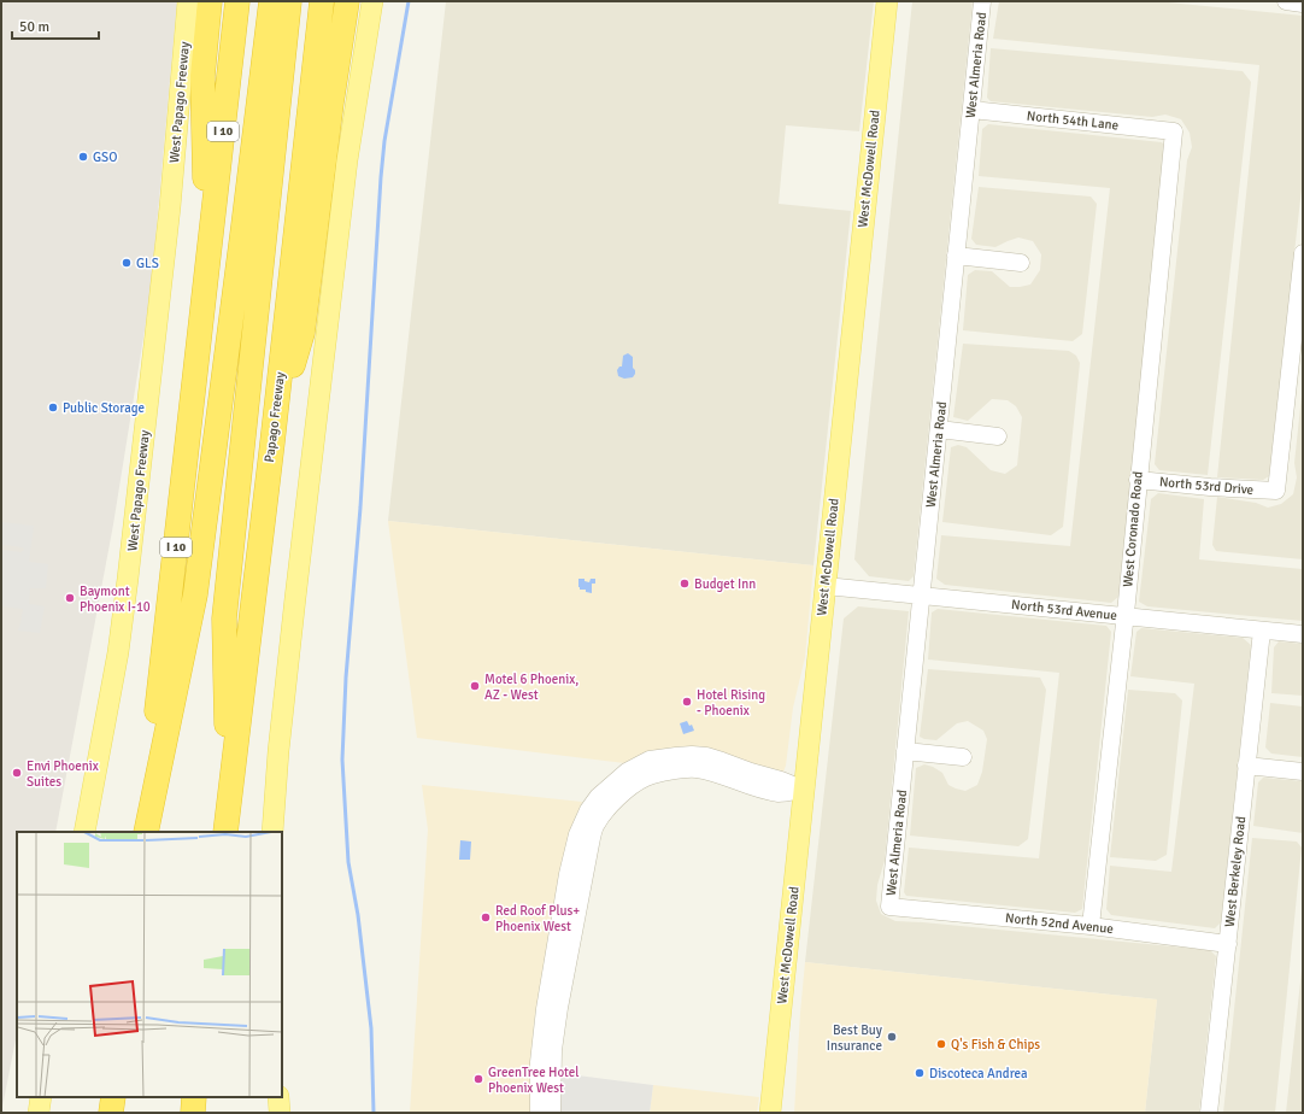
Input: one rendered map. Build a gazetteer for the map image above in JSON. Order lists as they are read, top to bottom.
{
  "streets": {
    "highway": ["I 10", "Papago Freeway"],
    "main road": ["West Papago Freeway", "West McDowell Road"],
    "street": [
      "West Almeria Road",
      "North 54th Lane",
      "North 53rd Drive",
      "West Coronado Road",
      "North 53rd Avenue",
      "West Berkeley Road",
      "North 52nd Avenue"
    ]
  },
  "crossings": [
    ["West Almeria Road", "North 54th Lane"],
    ["West Almeria Road", "North 53rd Avenue"],
    ["West Almeria Road", "North 52nd Avenue"],
    ["North 54th Lane", "West Coronado Road"],
    ["West McDowell Road", "North 53rd Avenue"],
    ["North 53rd Drive", "West Coronado Road"],
    ["West Coronado Road", "North 53rd Avenue"],
    ["West Coronado Road", "North 52nd Avenue"],
    ["North 53rd Avenue", "West Berkeley Road"],
    ["West Berkeley Road", "North 52nd Avenue"]
  ],
  "places": [
    "GSO",
    "GLS",
    "Public Storage",
    "Budget Inn",
    "Baymont Phoenix I-10",
    "Motel 6 Phoenix, AZ - West",
    "Hotel Rising - Phoenix",
    "Envi Phoenix Suites",
    "Red Roof Plus+ Phoenix West",
    "Best Buy Insurance",
    "Q's Fish & Chips",
    "Discoteca Andrea",
    "GreenTree Hotel Phoenix West"
  ],
  "scale_bar": "50 m"
}
